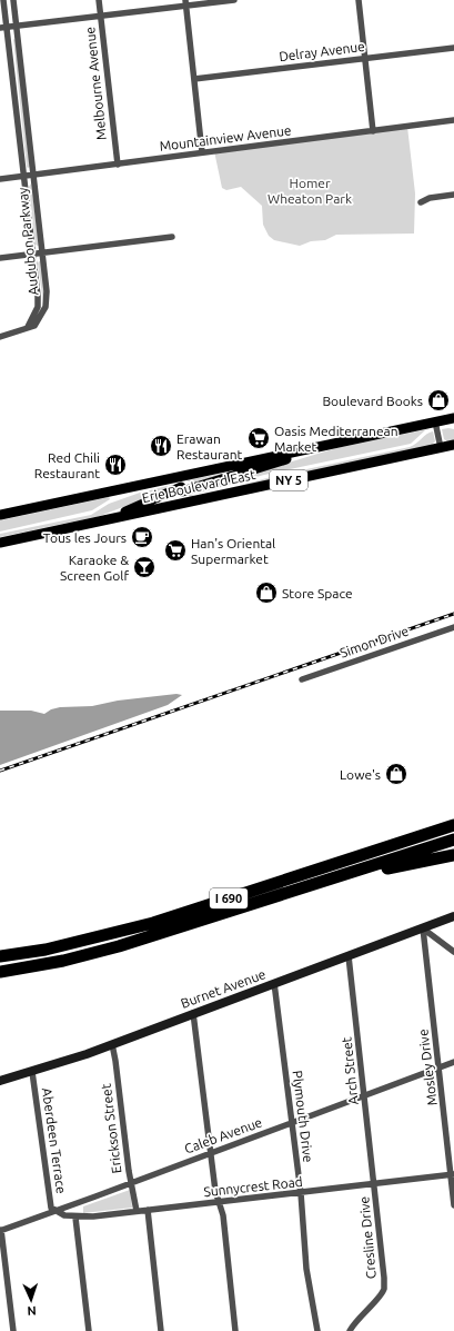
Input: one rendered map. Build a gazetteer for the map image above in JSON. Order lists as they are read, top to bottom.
{
  "streets": {
    "highway": ["I 690"],
    "main road": ["NY 5", "Erie Boulevard East"],
    "street": [
      "Delray Avenue",
      "Melbourne Avenue",
      "Mountainview Avenue",
      "Audubon Parkway",
      "Simon Drive",
      "Burnet Avenue",
      "Mosley Drive",
      "Arch Street",
      "Plymouth Drive",
      "Erickson Street",
      "Caleb Avenue",
      "Aberdeen Terrace",
      "Sunnycrest Road",
      "Cresline Drive"
    ]
  },
  "crossings": [
    ["Melbourne Avenue", "Mountainview Avenue"],
    ["Mountainview Avenue", "Audubon Parkway"],
    ["Burnet Avenue", "Mosley Drive"],
    ["Burnet Avenue", "Arch Street"],
    ["Burnet Avenue", "Plymouth Drive"],
    ["Burnet Avenue", "Erickson Street"],
    ["Burnet Avenue", "Aberdeen Terrace"],
    ["Mosley Drive", "Caleb Avenue"],
    ["Mosley Drive", "Sunnycrest Road"],
    ["Arch Street", "Caleb Avenue"],
    ["Arch Street", "Sunnycrest Road"],
    ["Arch Street", "Cresline Drive"],
    ["Plymouth Drive", "Caleb Avenue"],
    ["Plymouth Drive", "Sunnycrest Road"],
    ["Erickson Street", "Caleb Avenue"],
    ["Erickson Street", "Sunnycrest Road"],
    ["Caleb Avenue", "Aberdeen Terrace"],
    ["Caleb Avenue", "Sunnycrest Road"],
    ["Aberdeen Terrace", "Sunnycrest Road"],
    ["Sunnycrest Road", "Cresline Drive"]
  ],
  "parks": ["Homer Wheaton Park"],
  "places": {
    "shop": ["Boulevard Books", "Store Space", "Lowe's"],
    "supermarket": ["Oasis Mediterranean Market", "Han's Oriental Supermarket"],
    "restaurant": ["Erawan Restaurant", "Red Chili Restaurant"],
    "cafe": ["Tous les Jours"],
    "bar": ["Karaoke & Screen Golf"]
  },
  "north": "bottom"
}
